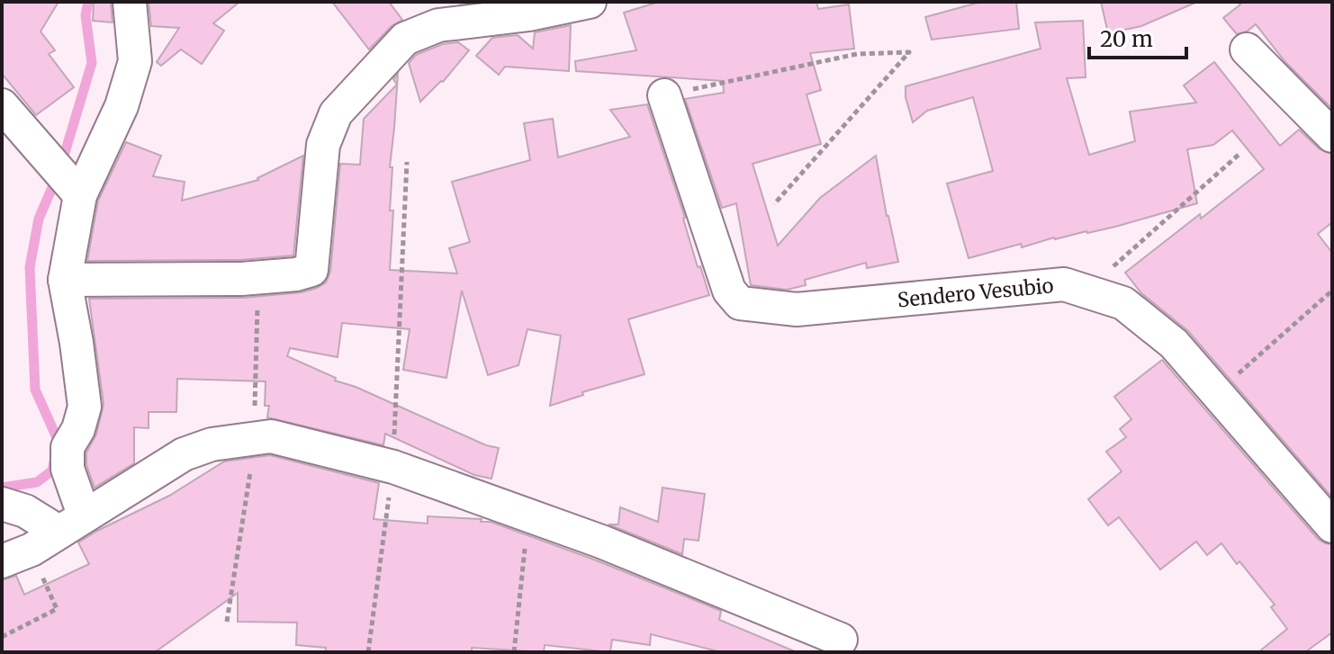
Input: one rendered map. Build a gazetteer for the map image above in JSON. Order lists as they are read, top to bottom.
{
  "streets": {
    "street": ["Sendero Vesubio"]
  },
  "scale_bar": "20 m"
}
